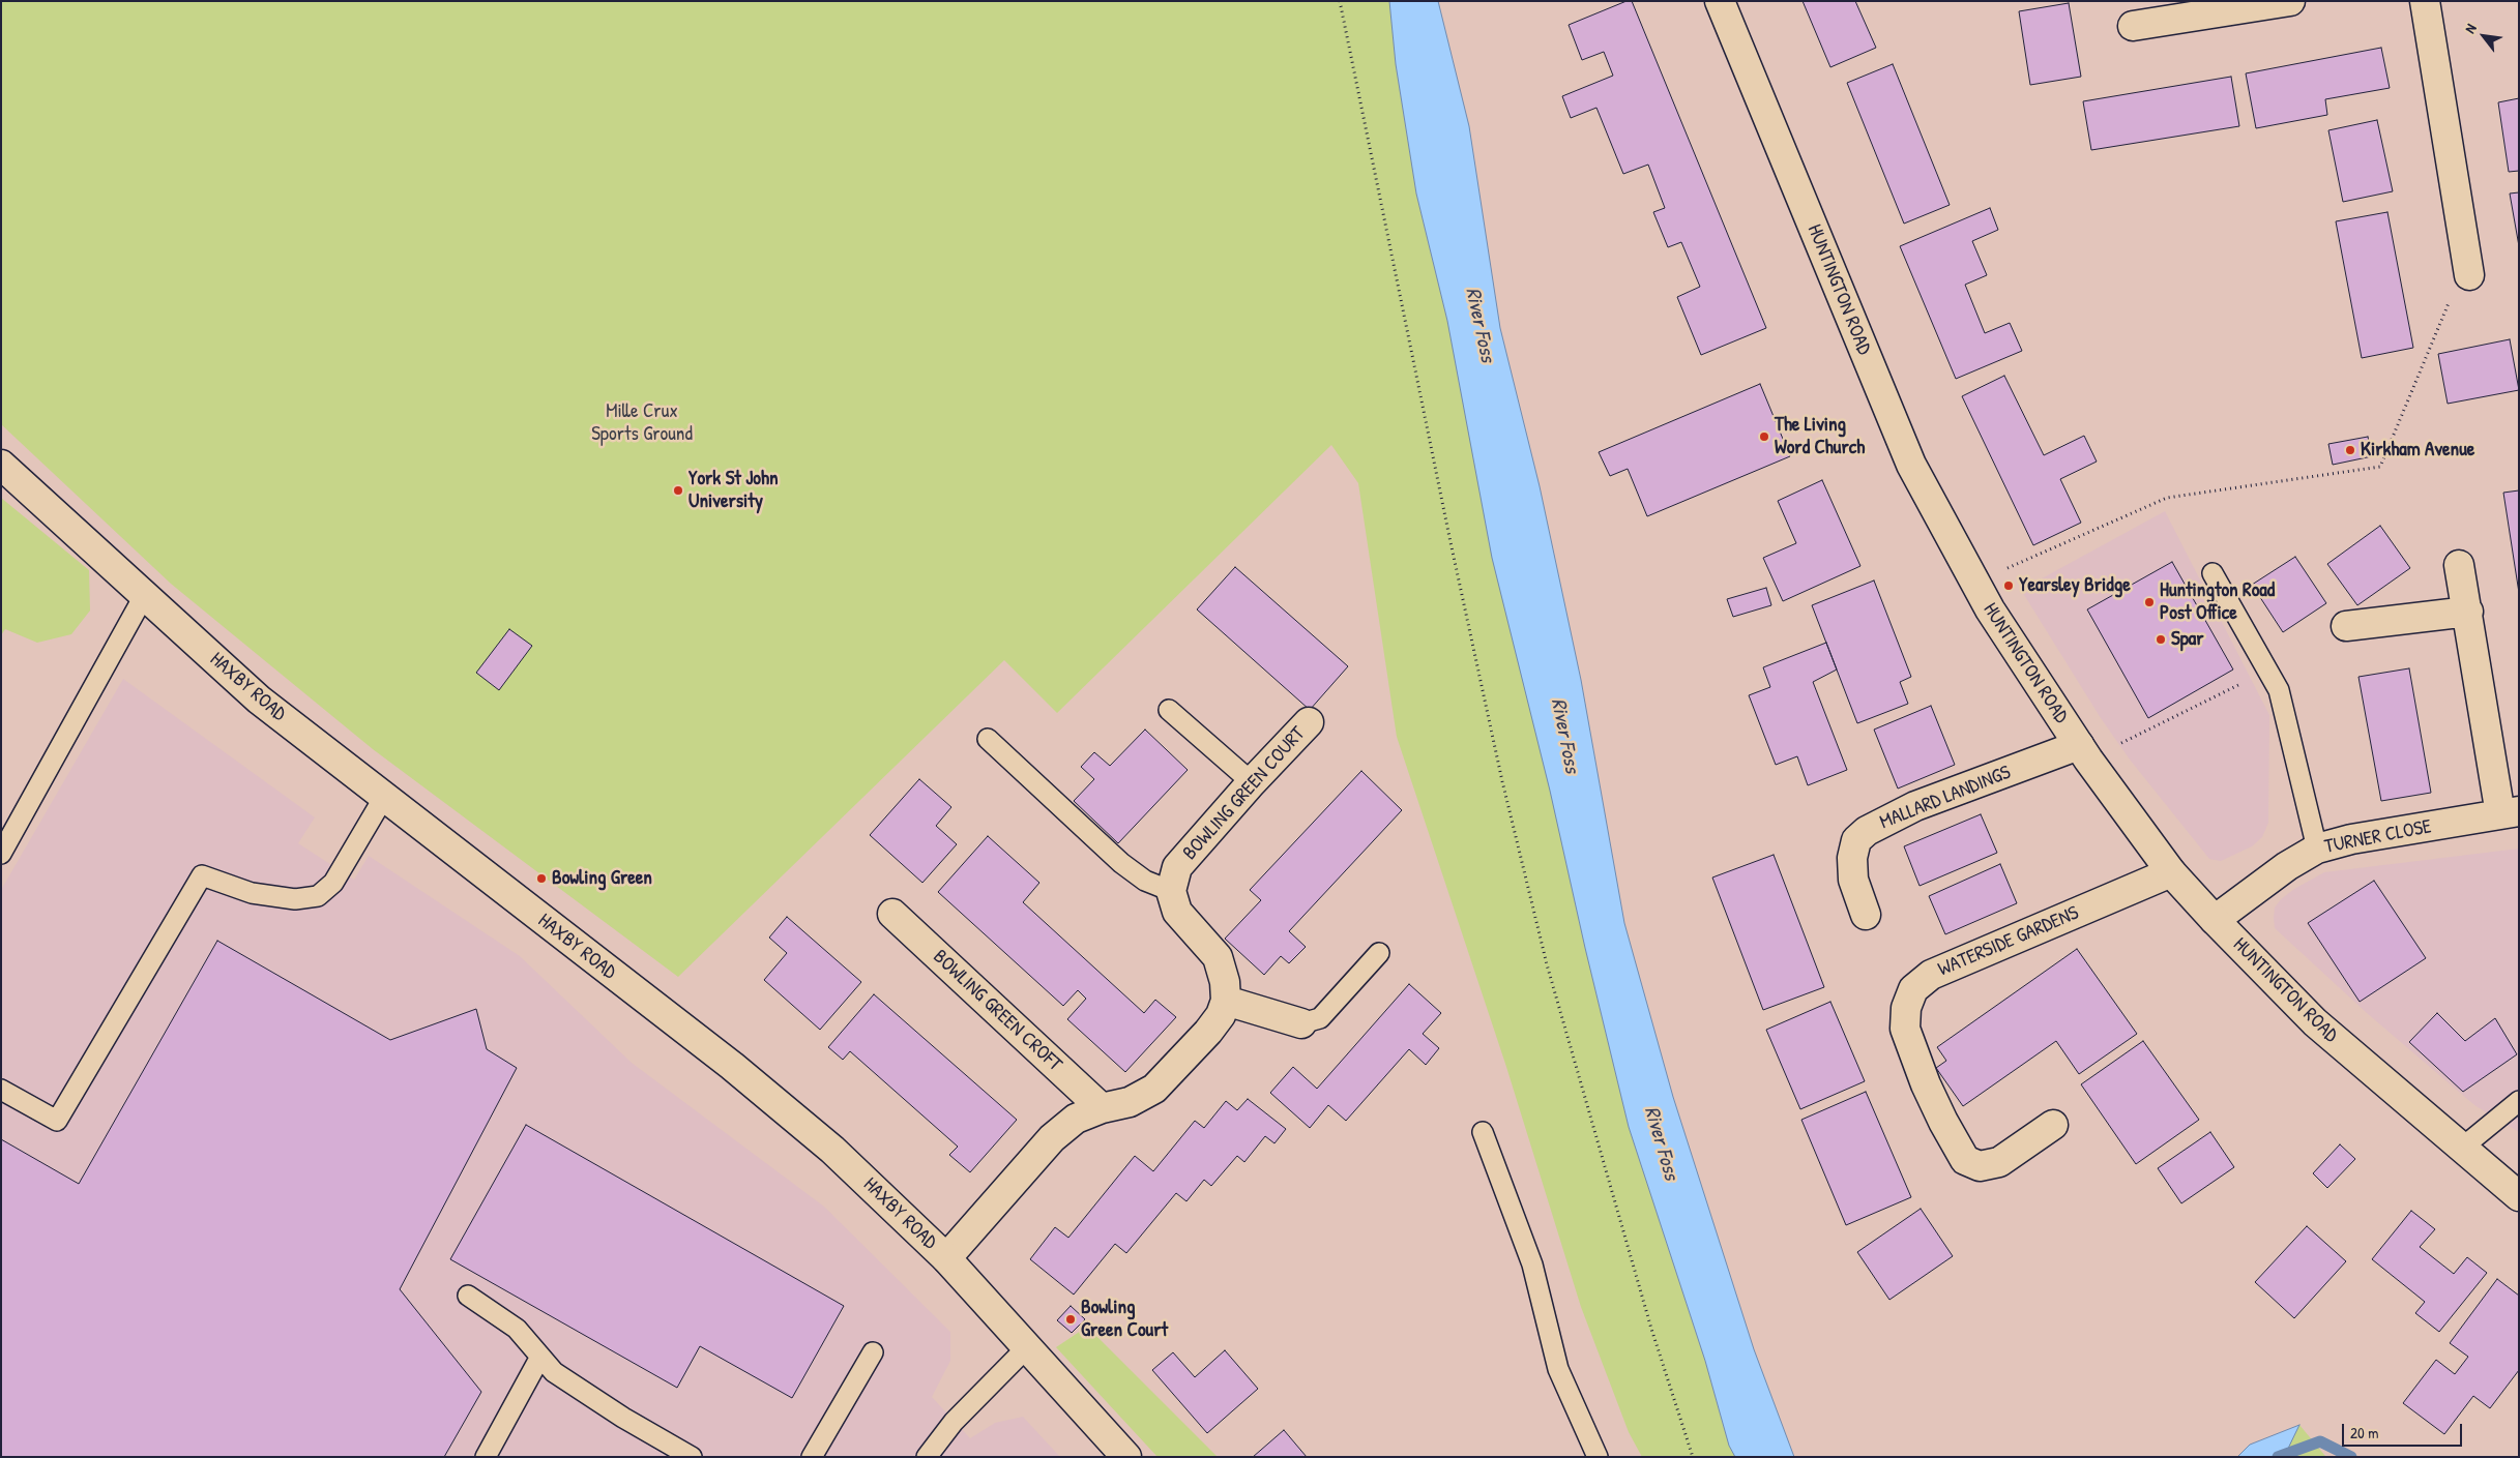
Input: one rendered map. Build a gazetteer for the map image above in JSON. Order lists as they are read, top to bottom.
{
  "streets": {
    "street": [
      "HUNTINGTON ROAD",
      "HAXBY ROAD",
      "BOWLING GREEN COURT",
      "MALLARD LANDINGS",
      "TURNER CLOSE",
      "WATERSIDE GARDENS",
      "BOWLING GREEN CROFT"
    ]
  },
  "crossings": [
    ["HUNTINGTON ROAD", "MALLARD LANDINGS"],
    ["HUNTINGTON ROAD", "TURNER CLOSE"],
    ["HUNTINGTON ROAD", "WATERSIDE GARDENS"]
  ],
  "water": ["River Foss"],
  "parks": ["Mille Crux Sports Ground"],
  "places": [
    "The Living Word Church",
    "Kirkham Avenue",
    "York St John University",
    "Yearsley Bridge",
    "Huntington Road Post Office",
    "Spar",
    "Bowling Green",
    "Bowling Green Court"
  ],
  "scale_bar": "20 m",
  "north": "top left"
}
